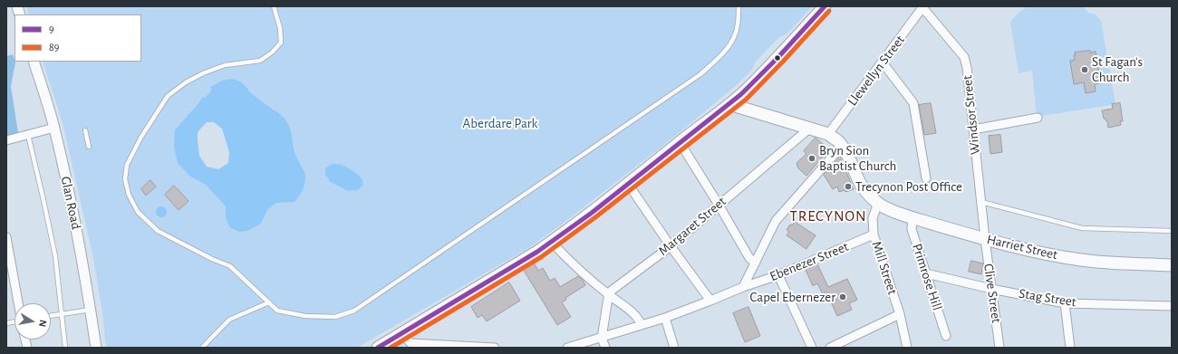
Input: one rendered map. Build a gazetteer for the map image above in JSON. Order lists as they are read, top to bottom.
{
  "streets": {
    "main road": ["Harriet Street"],
    "street": [
      "Llewellyn Street",
      "Windsor Street",
      "Glan Road",
      "Margaret Street",
      "Ebenezer Street",
      "Mill Street",
      "Primrose Hill",
      "Clive Street",
      "Stag Street"
    ]
  },
  "crossings": [
    ["Llewellyn Street", "Windsor Street"],
    ["Windsor Street", "Harriet Street"],
    ["Windsor Street", "Clive Street"],
    ["Harriet Street", "Mill Street"],
    ["Harriet Street", "Primrose Hill"],
    ["Harriet Street", "Clive Street"],
    ["Ebenezer Street", "Mill Street"],
    ["Primrose Hill", "Stag Street"],
    ["Clive Street", "Stag Street"]
  ],
  "districts": ["TRECYNON"],
  "parks": ["Aberdare Park"],
  "places": [
    "St Fagan's Church",
    "Bryn Sion Baptist Church",
    "Trecynon Post Office",
    "Capel Ebernezer"
  ],
  "lines": ["transit line 9", "transit line 89"],
  "legend": ["9", "89"],
  "north": "right"
}
